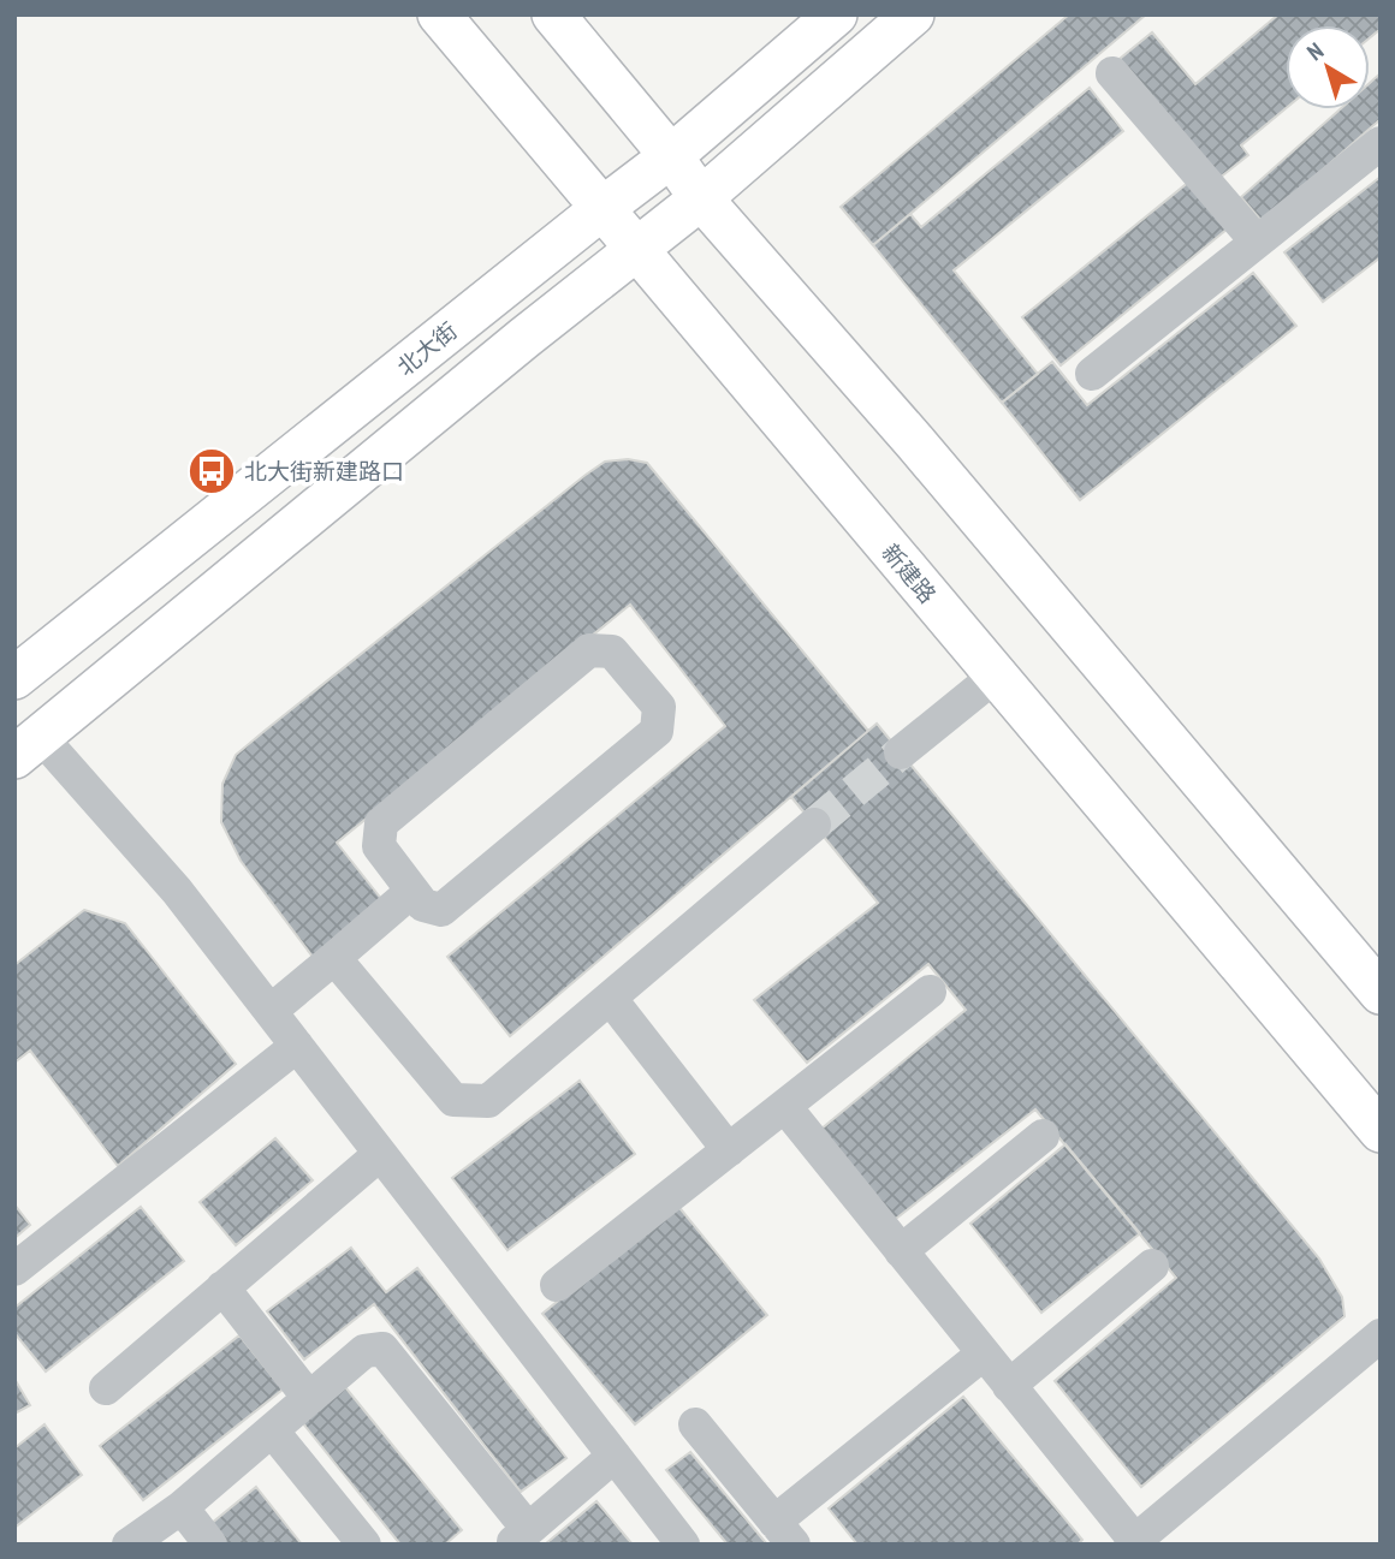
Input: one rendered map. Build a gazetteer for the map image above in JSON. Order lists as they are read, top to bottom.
{
  "streets": {
    "main road": ["北大街", "新建路"]
  },
  "crossings": [
    ["北大街", "新建路"]
  ],
  "places": {
    "bus stop": ["北大街新建路口"]
  },
  "north": "top left"
}
